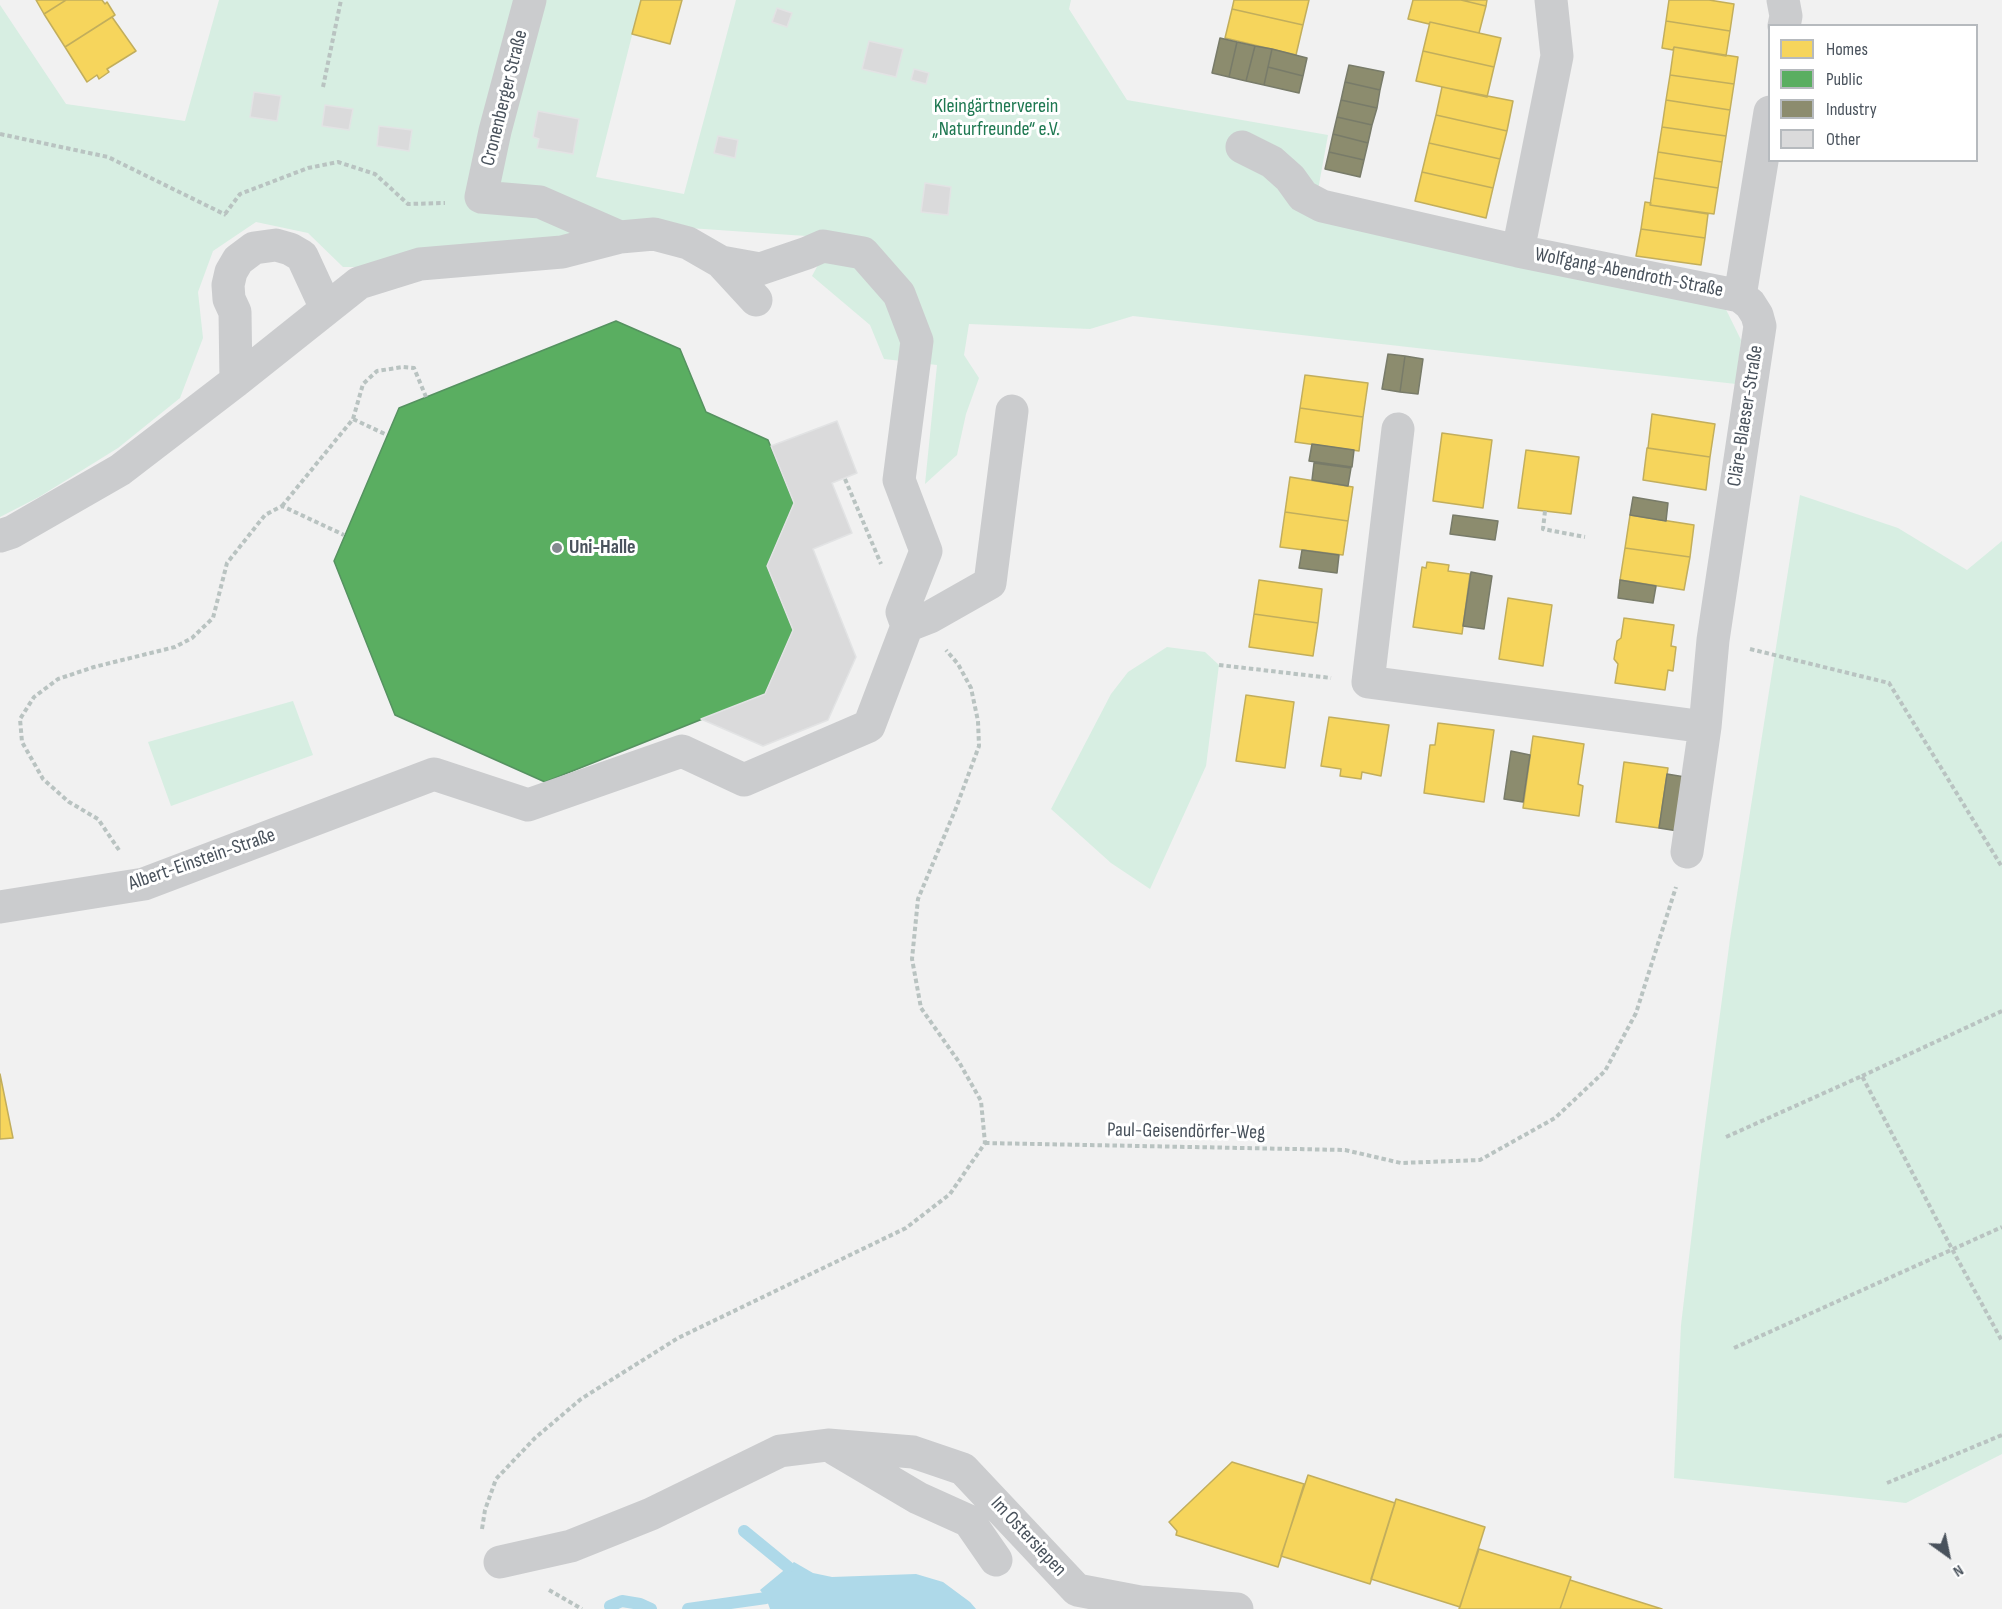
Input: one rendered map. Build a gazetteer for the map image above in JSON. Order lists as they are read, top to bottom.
{
  "streets": {
    "street": [
      "Cronenberger Straße",
      "Wolfgang-Abendroth-Straße",
      "Cläre-Blaeser-Straße",
      "Albert-Einstein-Straße",
      "Im Ostersiepen"
    ],
    "path": ["Paul-Geisendörfer-Weg"]
  },
  "crossings": [
    ["Wolfgang-Abendroth-Straße", "Cläre-Blaeser-Straße"],
    ["Cläre-Blaeser-Straße", "Paul-Geisendörfer-Weg"]
  ],
  "parks": ["Kleingärtnerverein „Naturfreunde“ e.V."],
  "places": ["Uni-Halle"],
  "legend": [
    "Homes",
    "Public",
    "Industry",
    "Other"
  ],
  "north": "bottom right"
}
